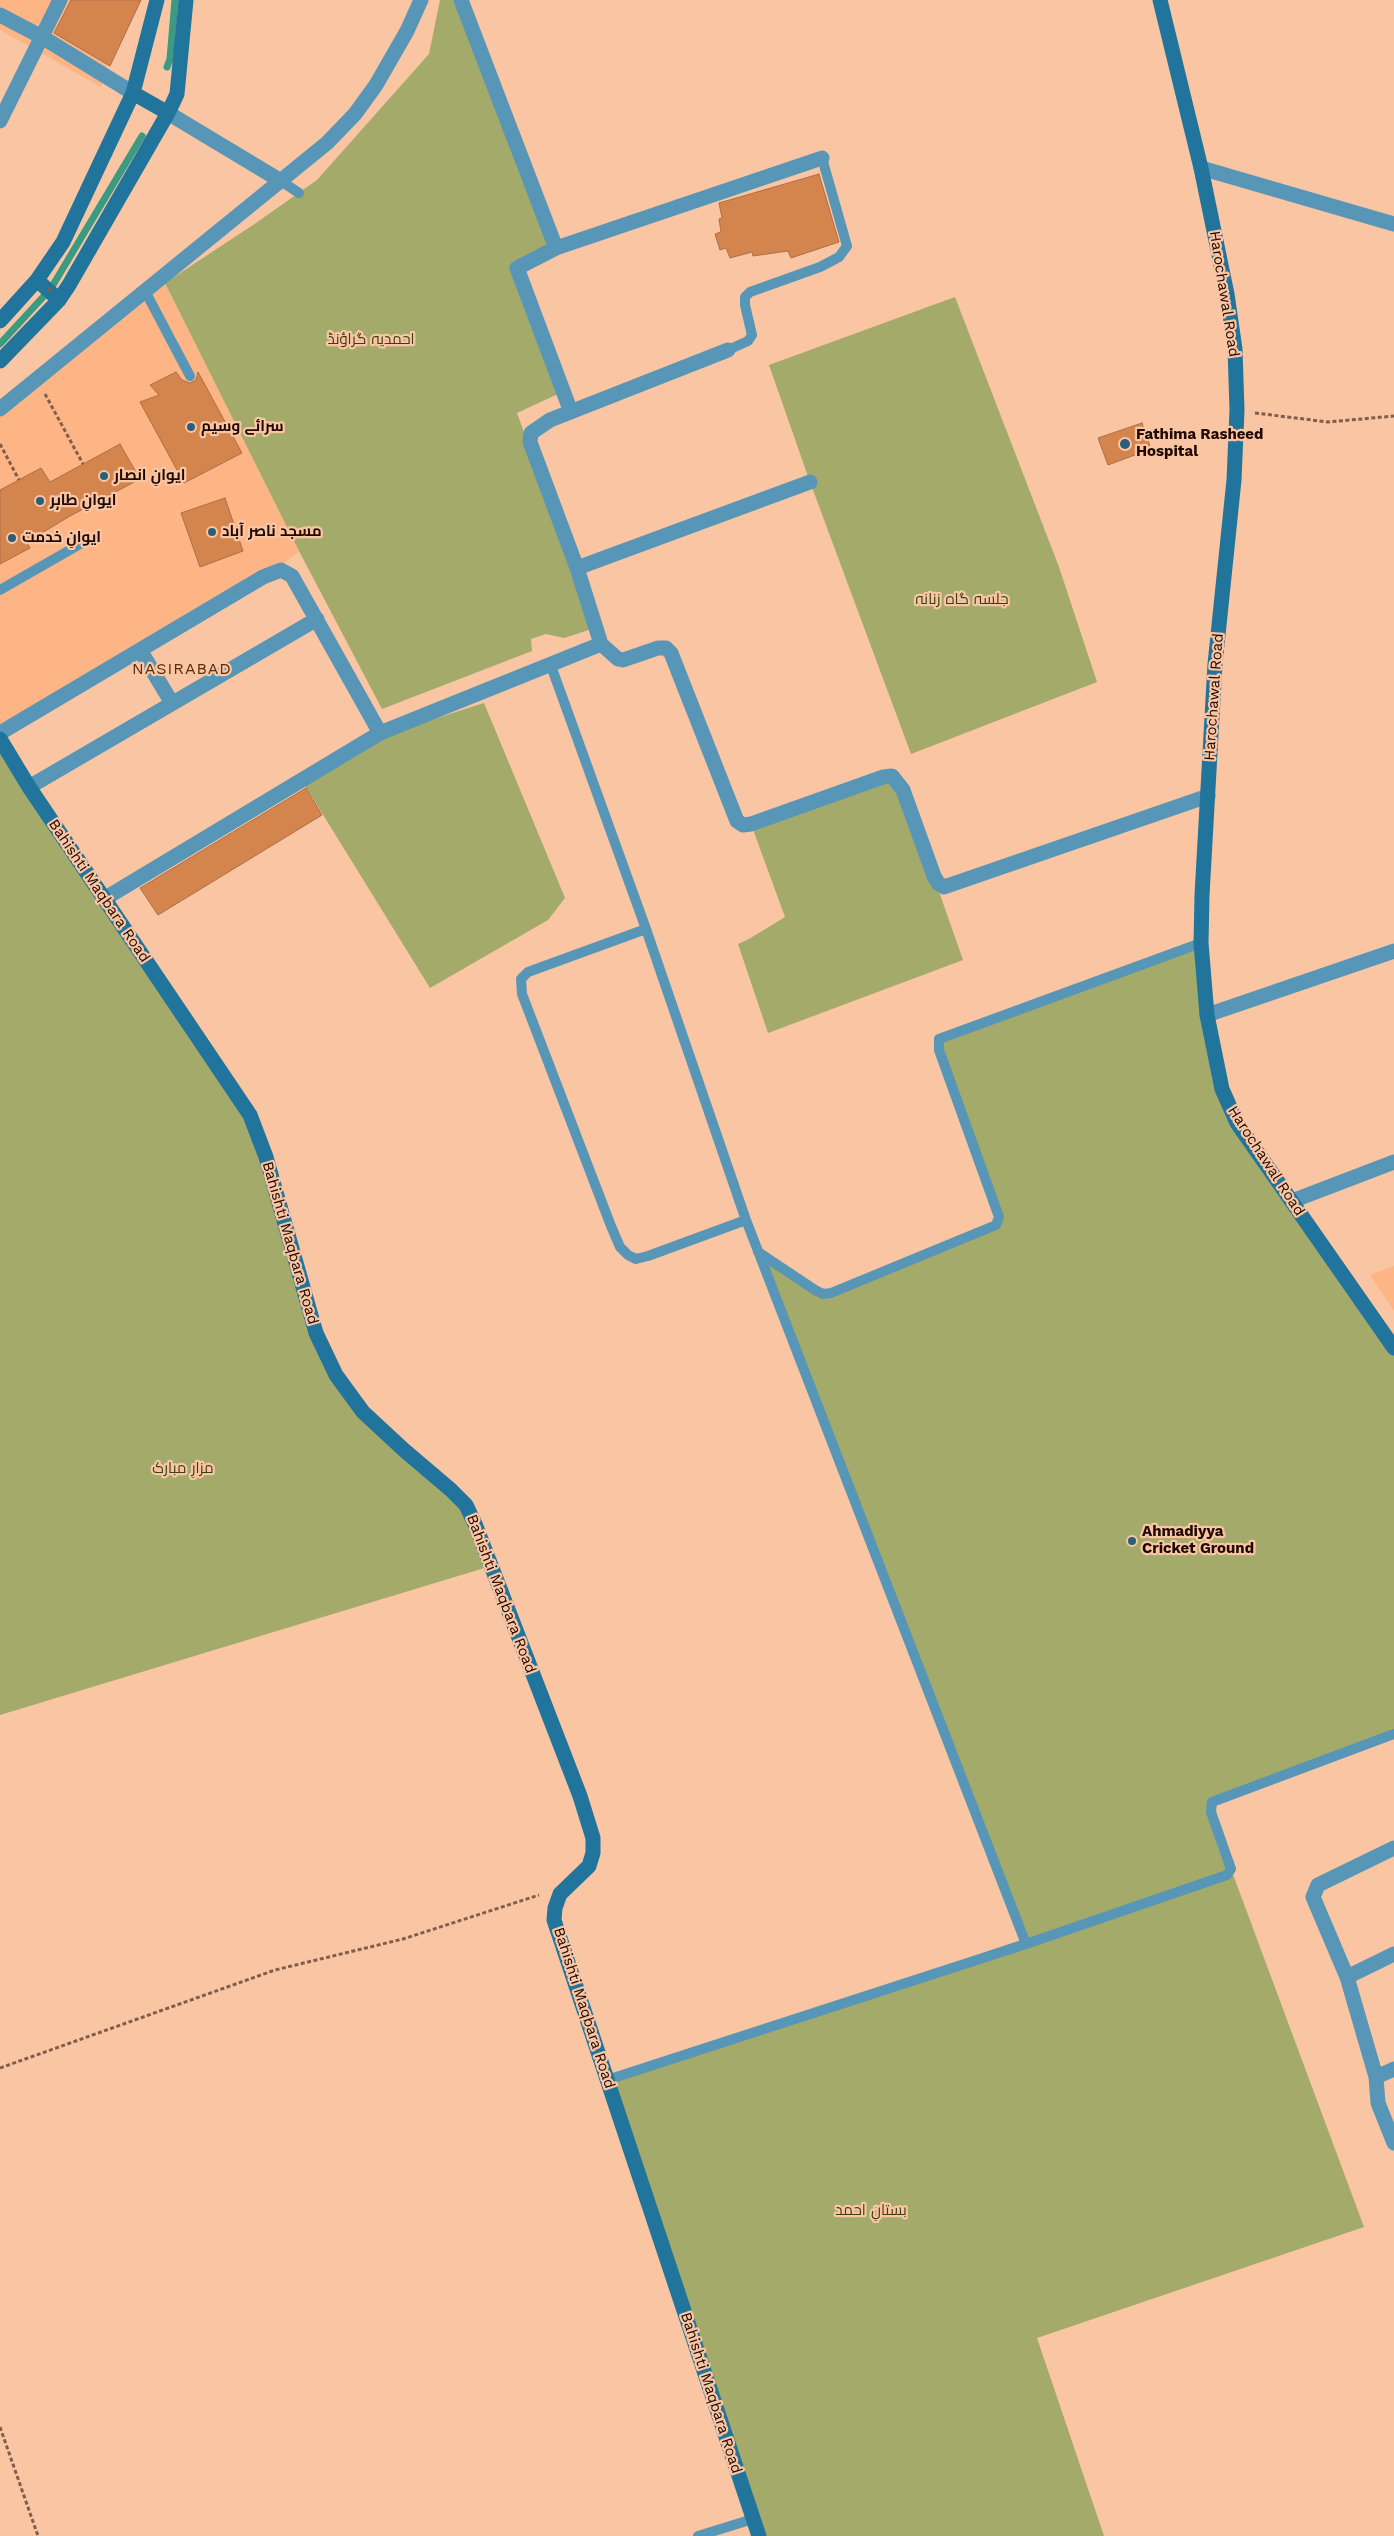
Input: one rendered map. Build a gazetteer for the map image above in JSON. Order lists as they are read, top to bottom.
{
  "streets": {
    "street": ["Harochawal Road", "Bahishti Maqbara Road"]
  },
  "districts": ["NASIRABAD"],
  "parks": [
    "احمدیہ گراؤنڈ",
    "جلسہ گاہ زنانہ",
    "مزارِ مبارک",
    "بستانِ احمد"
  ],
  "places": [
    "سرائے وسیم",
    "Fathima Rasheed Hospital",
    "ایوانِ انصار",
    "ایوانِ طاہر",
    "مسجد ناصر آباد",
    "ایوانِ خدمت",
    "Ahmadiyya Cricket Ground"
  ]
}
